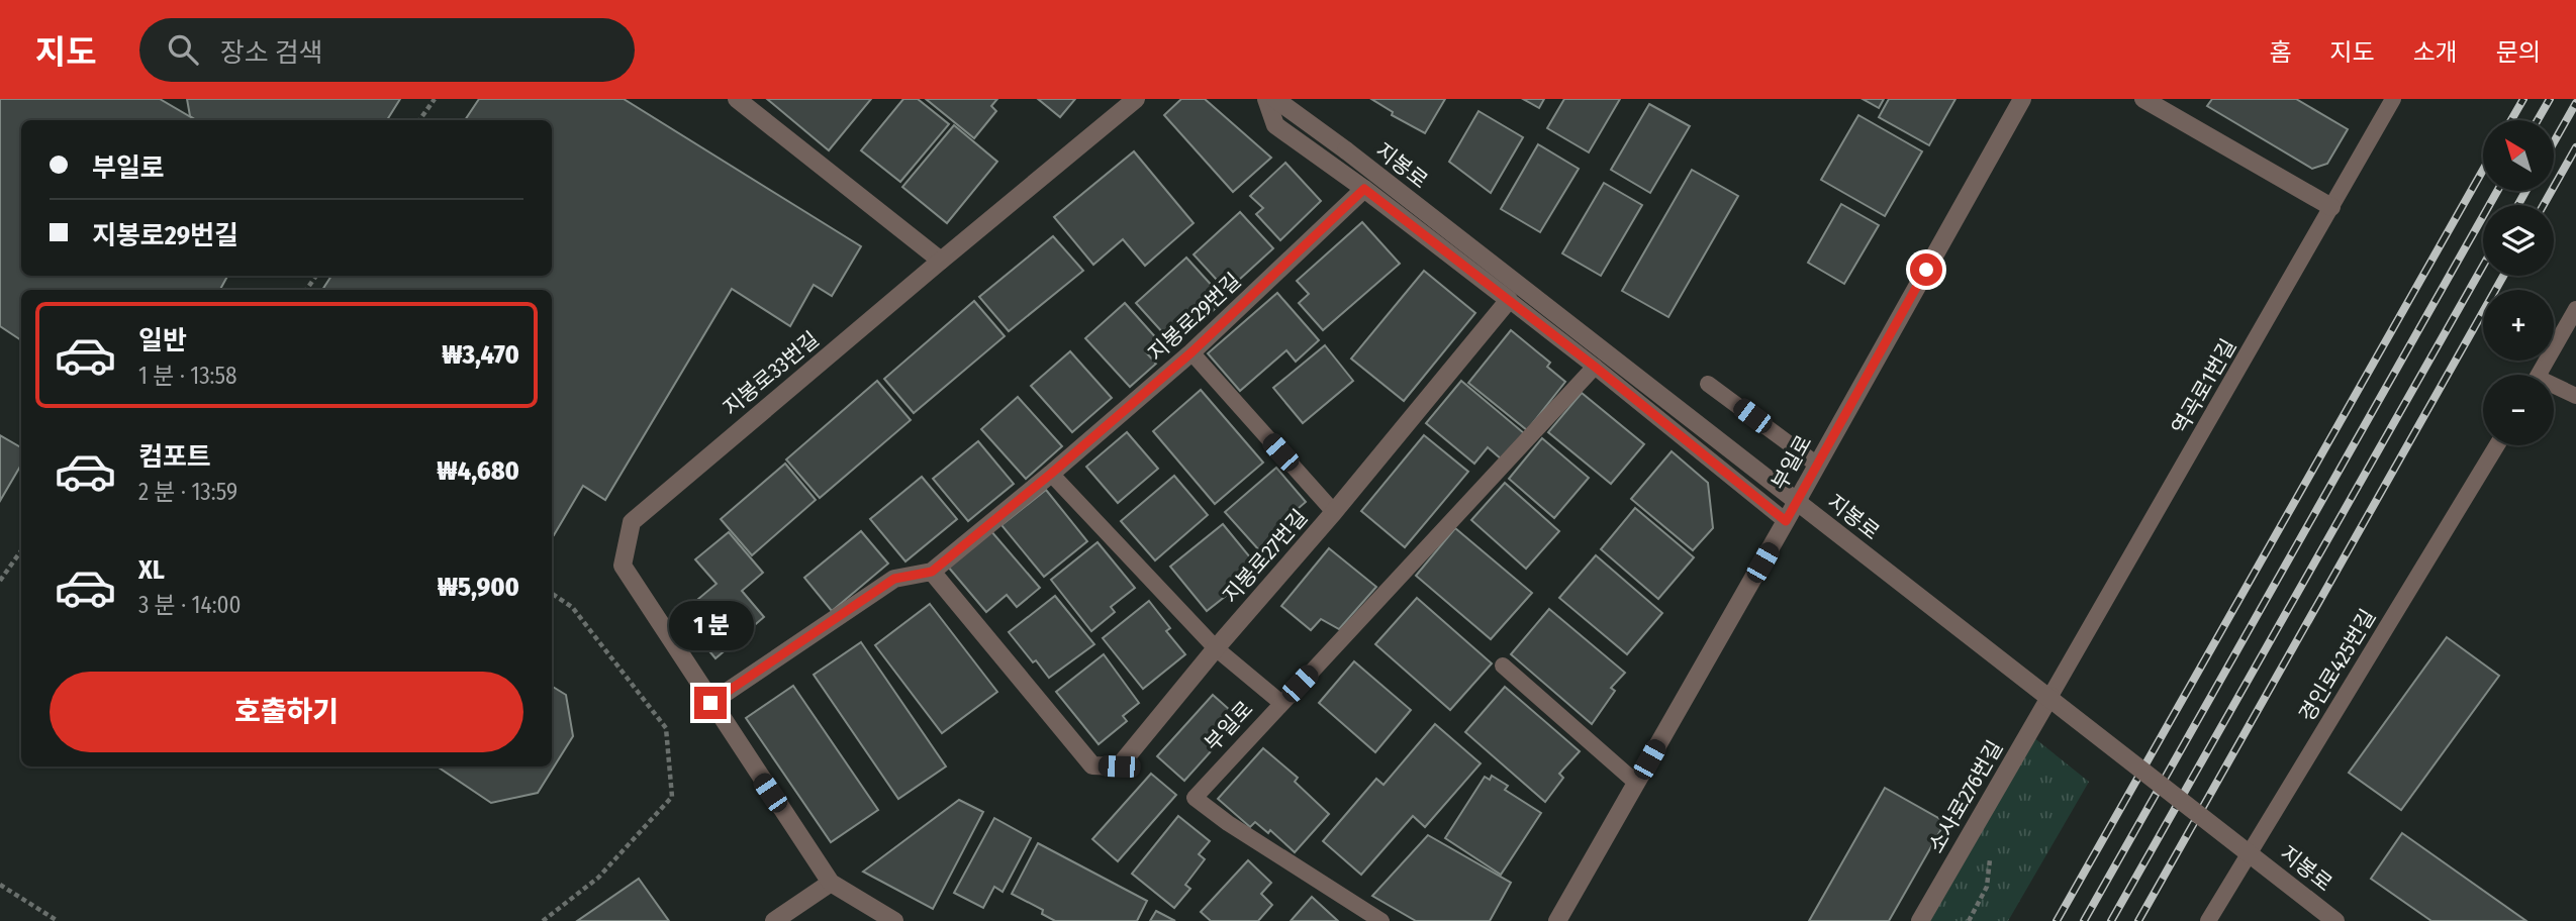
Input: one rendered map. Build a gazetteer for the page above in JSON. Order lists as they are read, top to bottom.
{
  "streets": {
    "street": [
      "지봉로",
      "지봉로29번길",
      "지봉로33번길",
      "부일로",
      "지봉로27번길",
      "소사로276번길"
    ],
    "lane": ["역곡로1번길", "경인로425번길"]
  },
  "crossings": [
    ["지봉로29번길", "지봉로33번길"],
    ["지봉로29번길", "지봉로27번길"],
    ["역곡로1번길", "소사로276번길"]
  ],
  "north": "top left",
  "page": {
    "header": "지도",
    "search": "장소 검색",
    "nav": [
      "홈",
      "지도",
      "소개",
      "문의"
    ],
    "map_buttons": ["+", "−"],
    "banner": ["부일로", "지봉로29번길"],
    "list": [
      {
        "name": "일반",
        "note": "1 분 · 13:58",
        "value": "₩3,470"
      },
      {
        "name": "컴포트",
        "note": "2 분 · 13:59",
        "value": "₩4,680"
      },
      {
        "name": "XL",
        "note": "3 분 · 14:00",
        "value": "₩5,900"
      }
    ],
    "bubble": "1 분",
    "buttons": "호출하기"
  }
}
